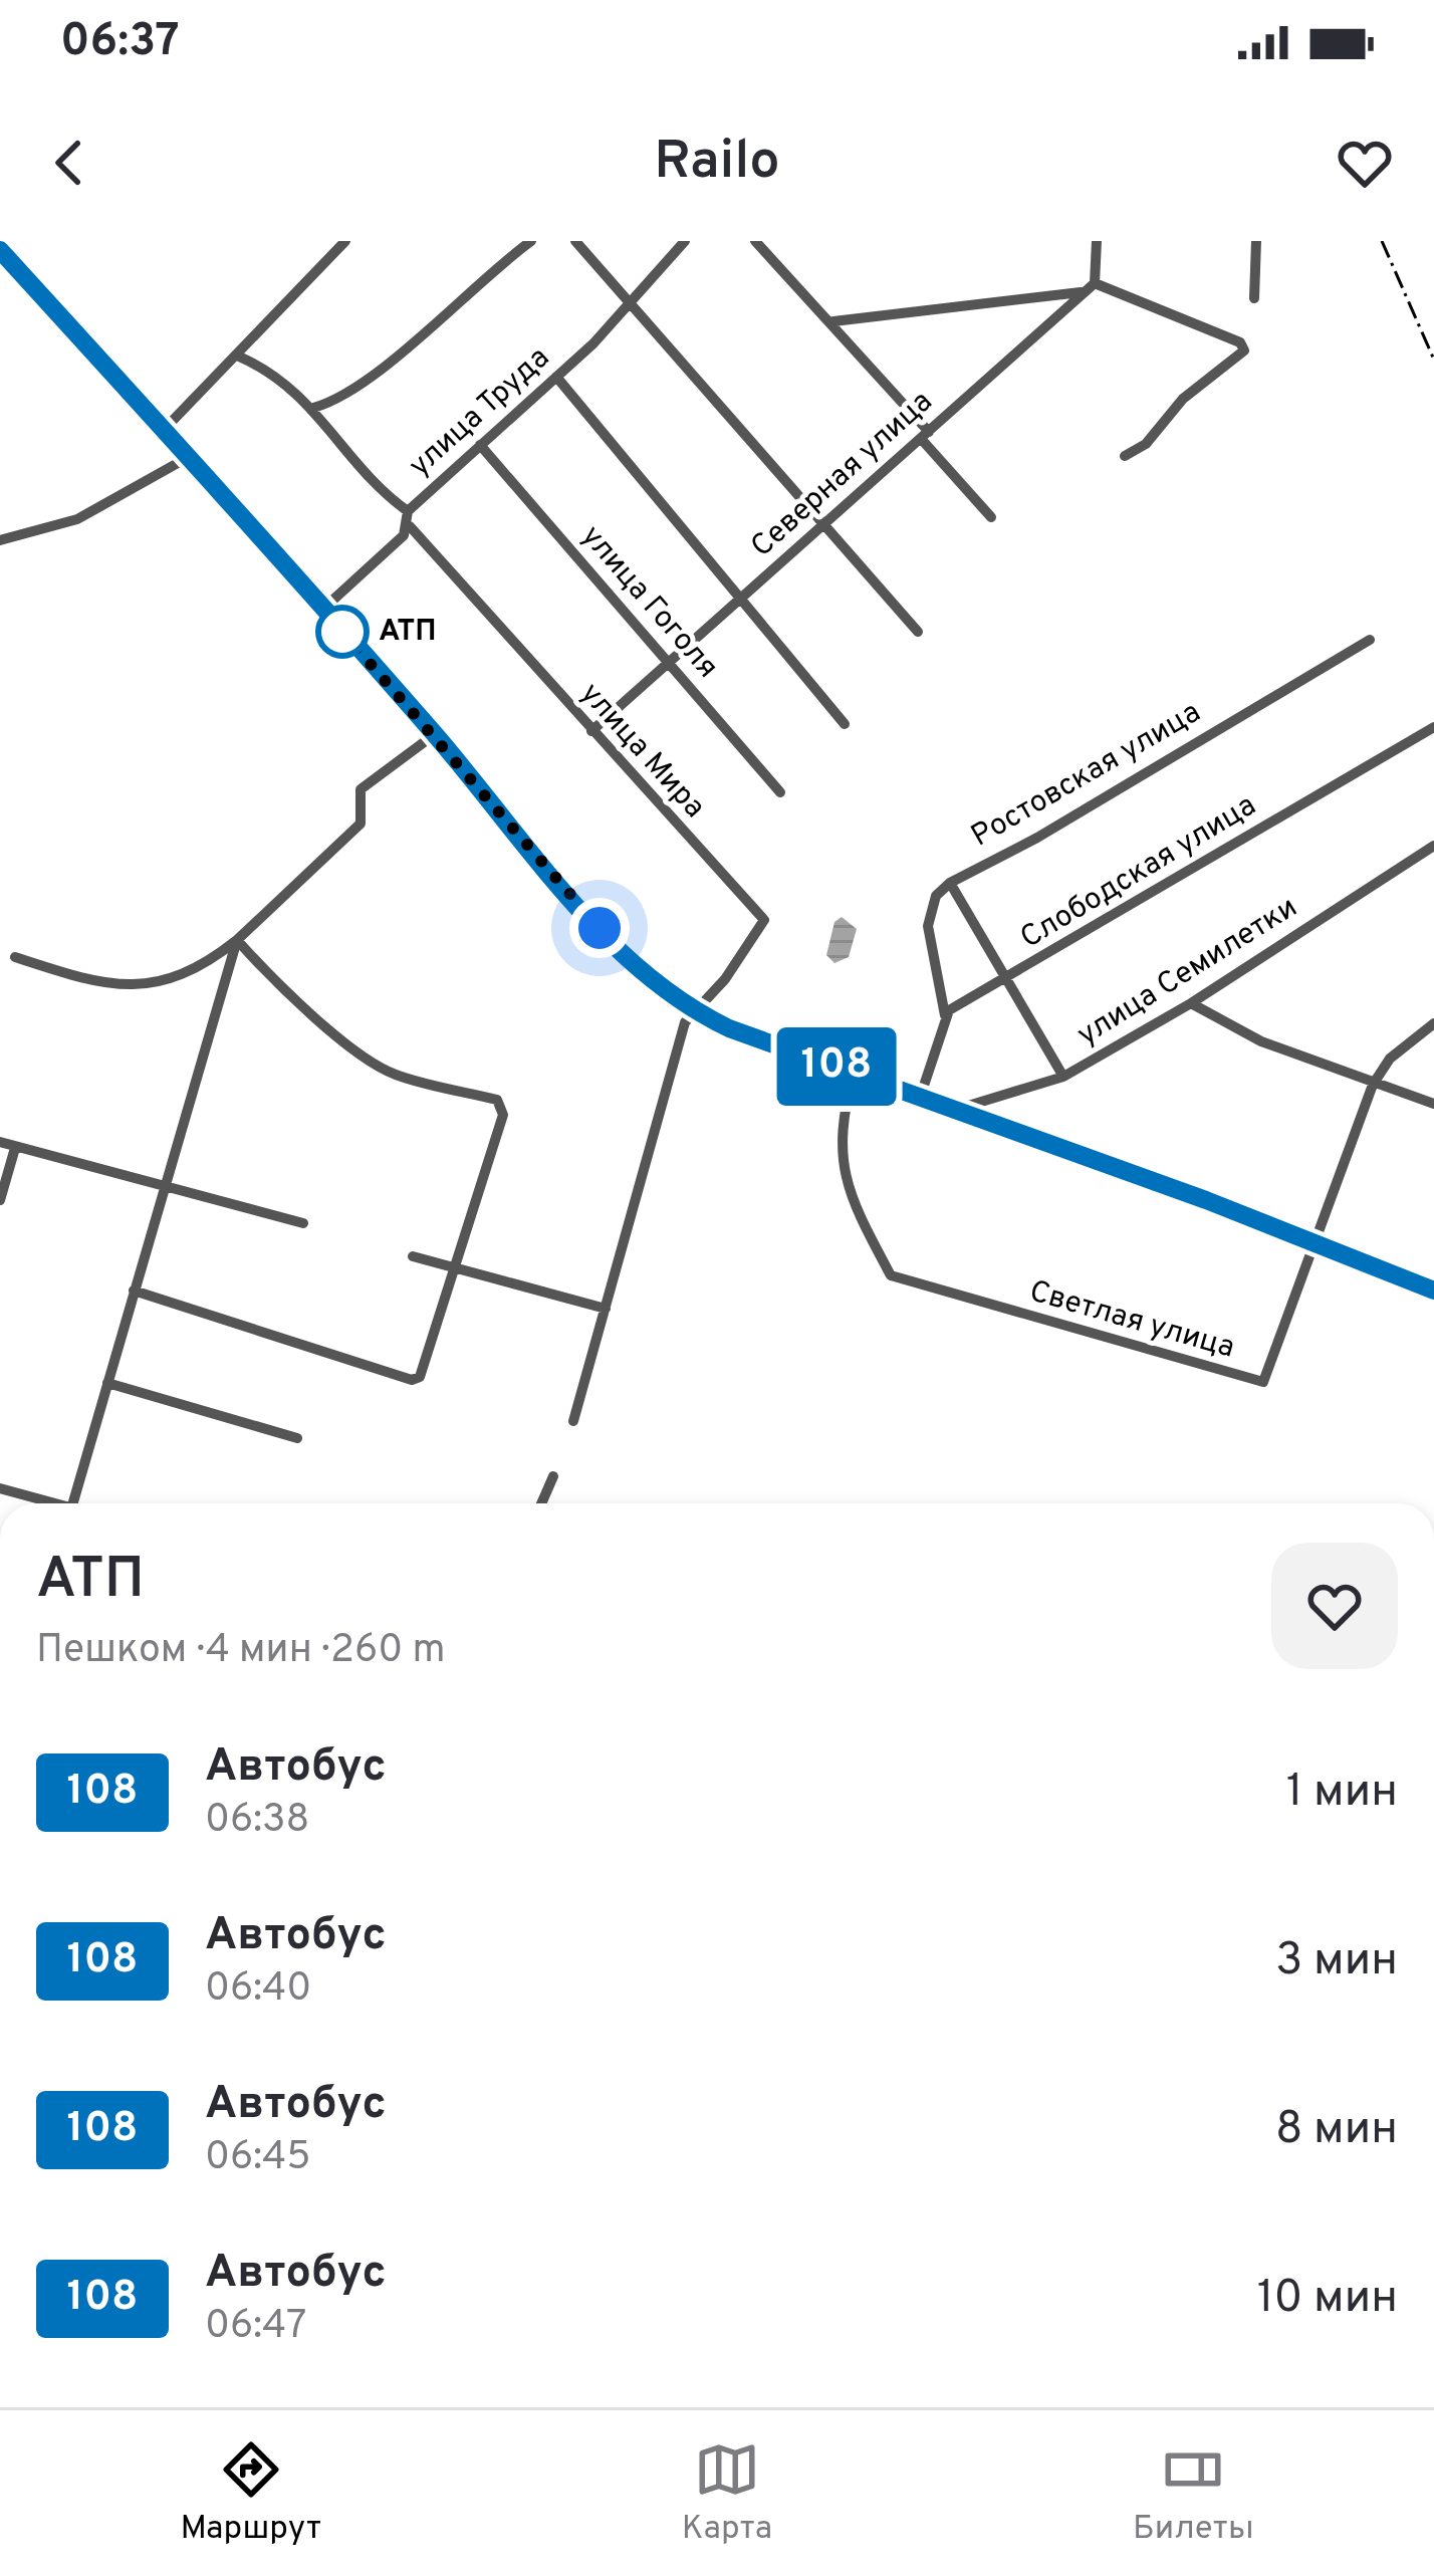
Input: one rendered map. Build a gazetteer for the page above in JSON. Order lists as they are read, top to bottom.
{
  "streets": {
    "street": [
      "улица Труда",
      "Северная улица",
      "улица Гоголя",
      "улица Мира",
      "Ростовская улица",
      "Слободская улица",
      "улица Семилетки",
      "Светлая улица"
    ]
  },
  "crossings": [
    ["улица Труда", "улица Гоголя"],
    ["улица Труда", "улица Мира"],
    ["Северная улица", "улица Гоголя"],
    ["Северная улица", "улица Мира"],
    ["Ростовская улица", "Слободская улица"]
  ],
  "places": ["АТП"],
  "lines": ["bus line 108"],
  "page": {
    "status": "06:37",
    "header": "Railo",
    "on_map": "108",
    "heading": ["АТП", "Пешком · 4 мин · 260 m"],
    "list": [
      {
        "mark": "108",
        "name": "Автобус",
        "note": "06:38",
        "value": "1 мин"
      },
      {
        "mark": "108",
        "name": "Автобус",
        "note": "06:40",
        "value": "3 мин"
      },
      {
        "mark": "108",
        "name": "Автобус",
        "note": "06:45",
        "value": "8 мин"
      },
      {
        "mark": "108",
        "name": "Автобус",
        "note": "06:47",
        "value": "10 мин"
      }
    ],
    "tabs": ["Маршрут", "Карта", "Билеты"]
  }
}
